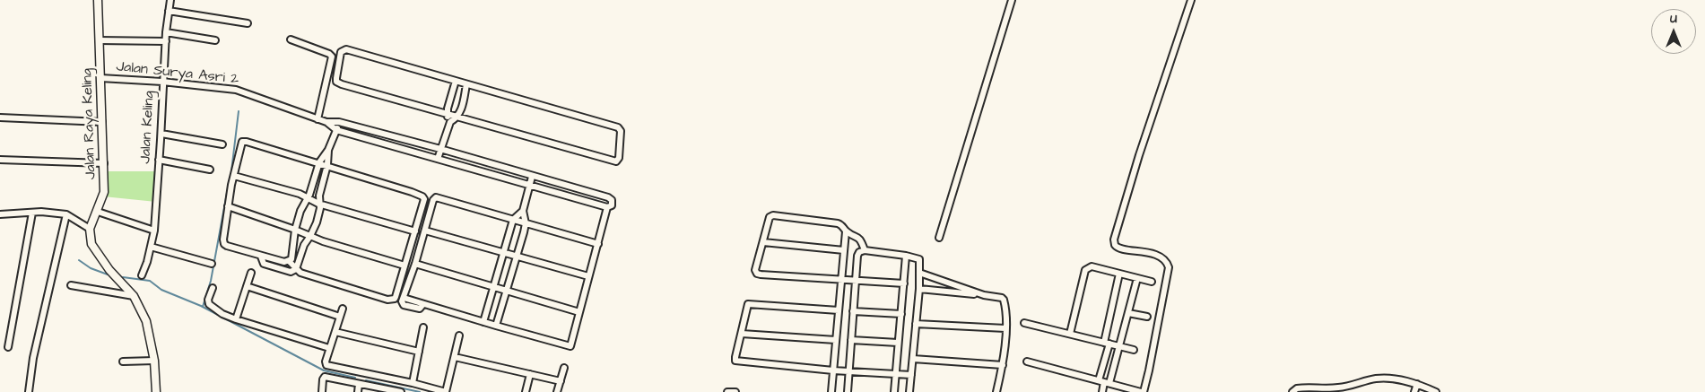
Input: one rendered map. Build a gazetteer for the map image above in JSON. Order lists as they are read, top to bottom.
{
  "streets": {
    "street": ["Jalan Surya Asri 2", "Jalan Raya Keling", "Jalan Keling"]
  },
  "crossings": [
    ["Jalan Surya Asri 2", "Jalan Raya Keling"],
    ["Jalan Surya Asri 2", "Jalan Keling"]
  ],
  "north": "top"
}
